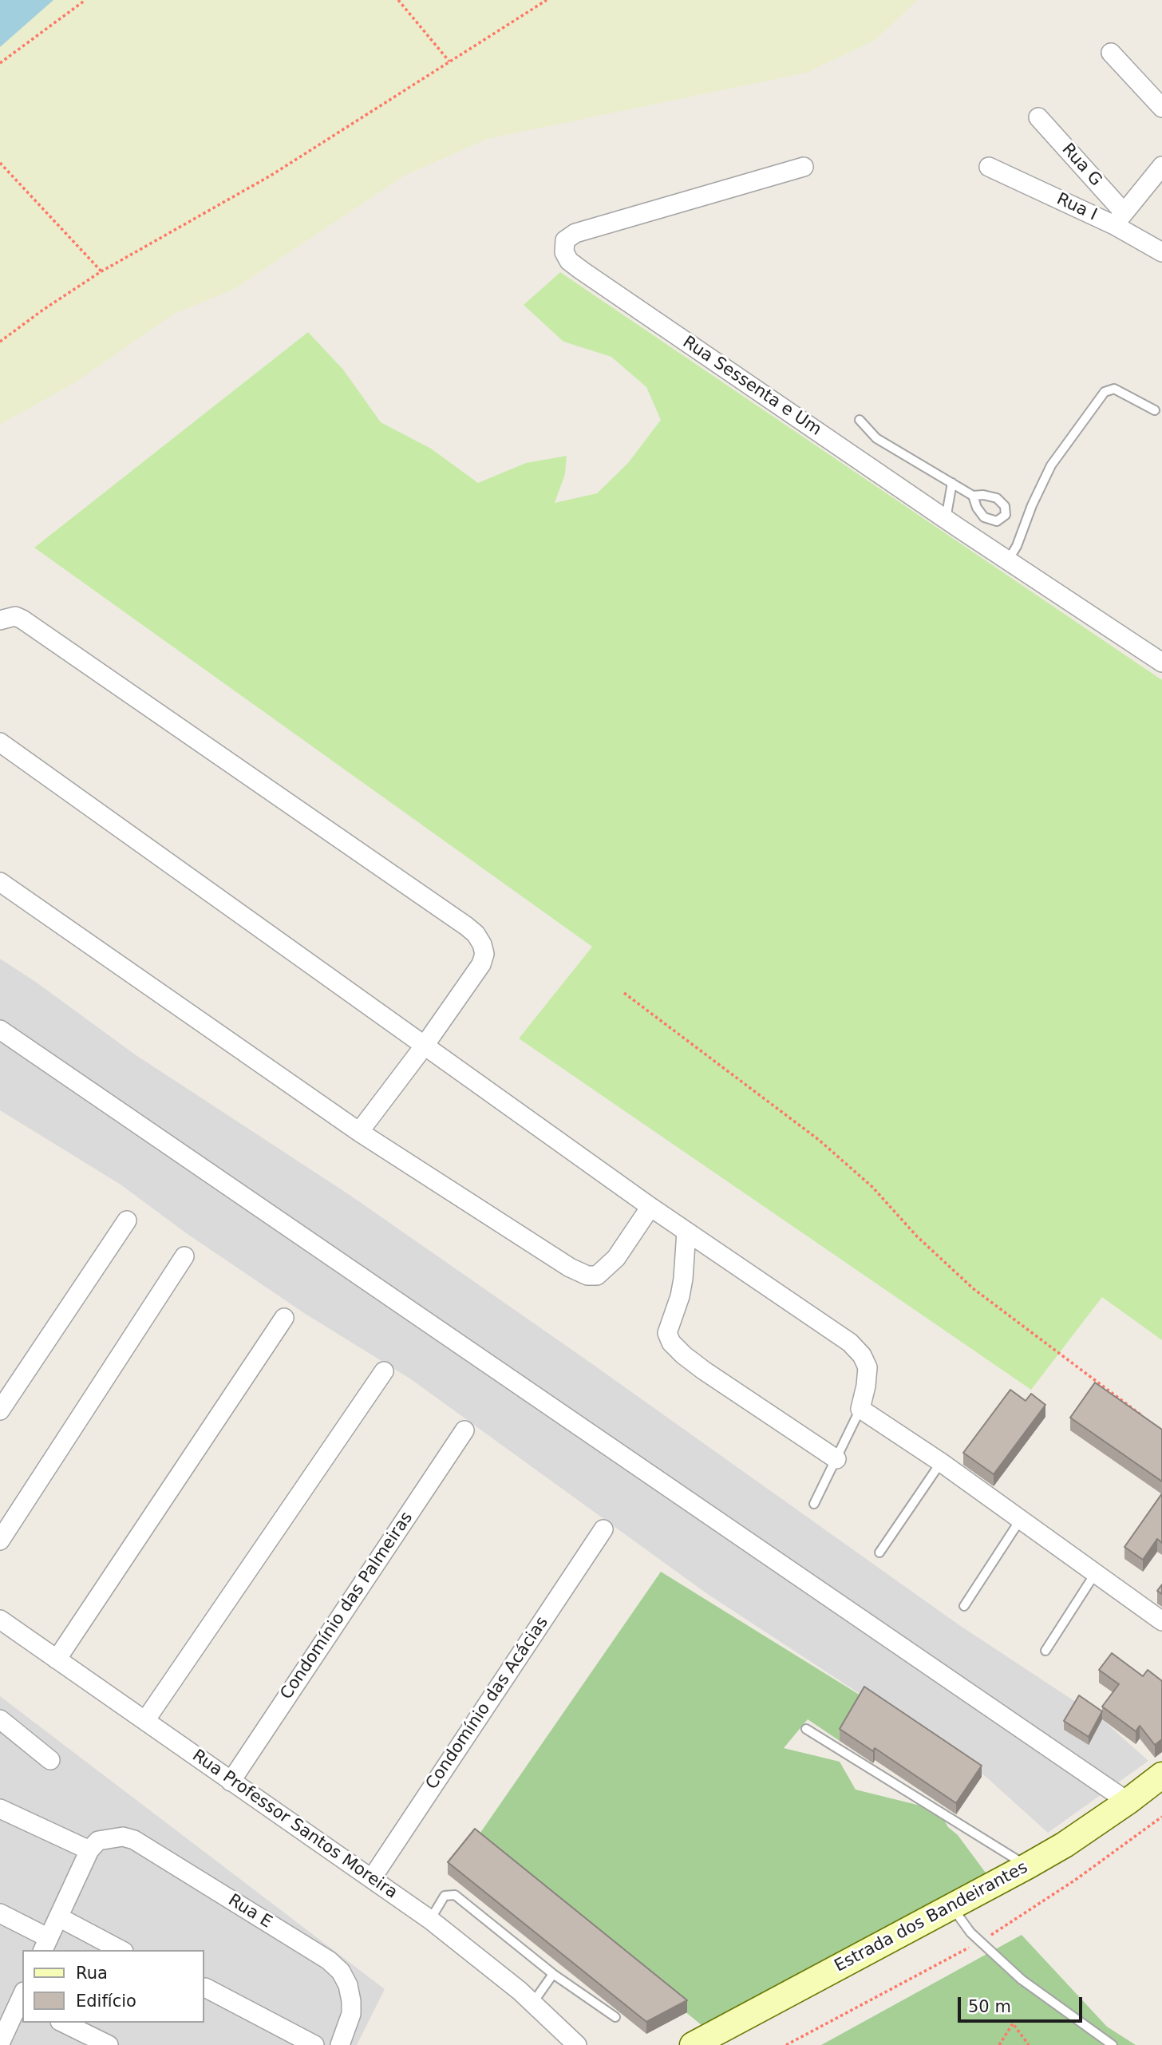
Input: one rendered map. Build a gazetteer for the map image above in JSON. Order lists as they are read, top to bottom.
{
  "streets": {
    "main road": ["Estrada dos Bandeirantes"],
    "street": [
      "Rua G",
      "Rua I",
      "Rua Sessenta e Um",
      "Condomínio das Palmeiras",
      "Condomínio das Acácias",
      "Rua Professor Santos Moreira",
      "Rua E"
    ]
  },
  "crossings": [
    ["Rua G", "Rua I"],
    ["Condomínio das Palmeiras", "Rua Professor Santos Moreira"],
    ["Condomínio das Acácias", "Rua Professor Santos Moreira"]
  ],
  "legend": ["Rua", "Edifício"],
  "scale_bar": "50 m"
}
